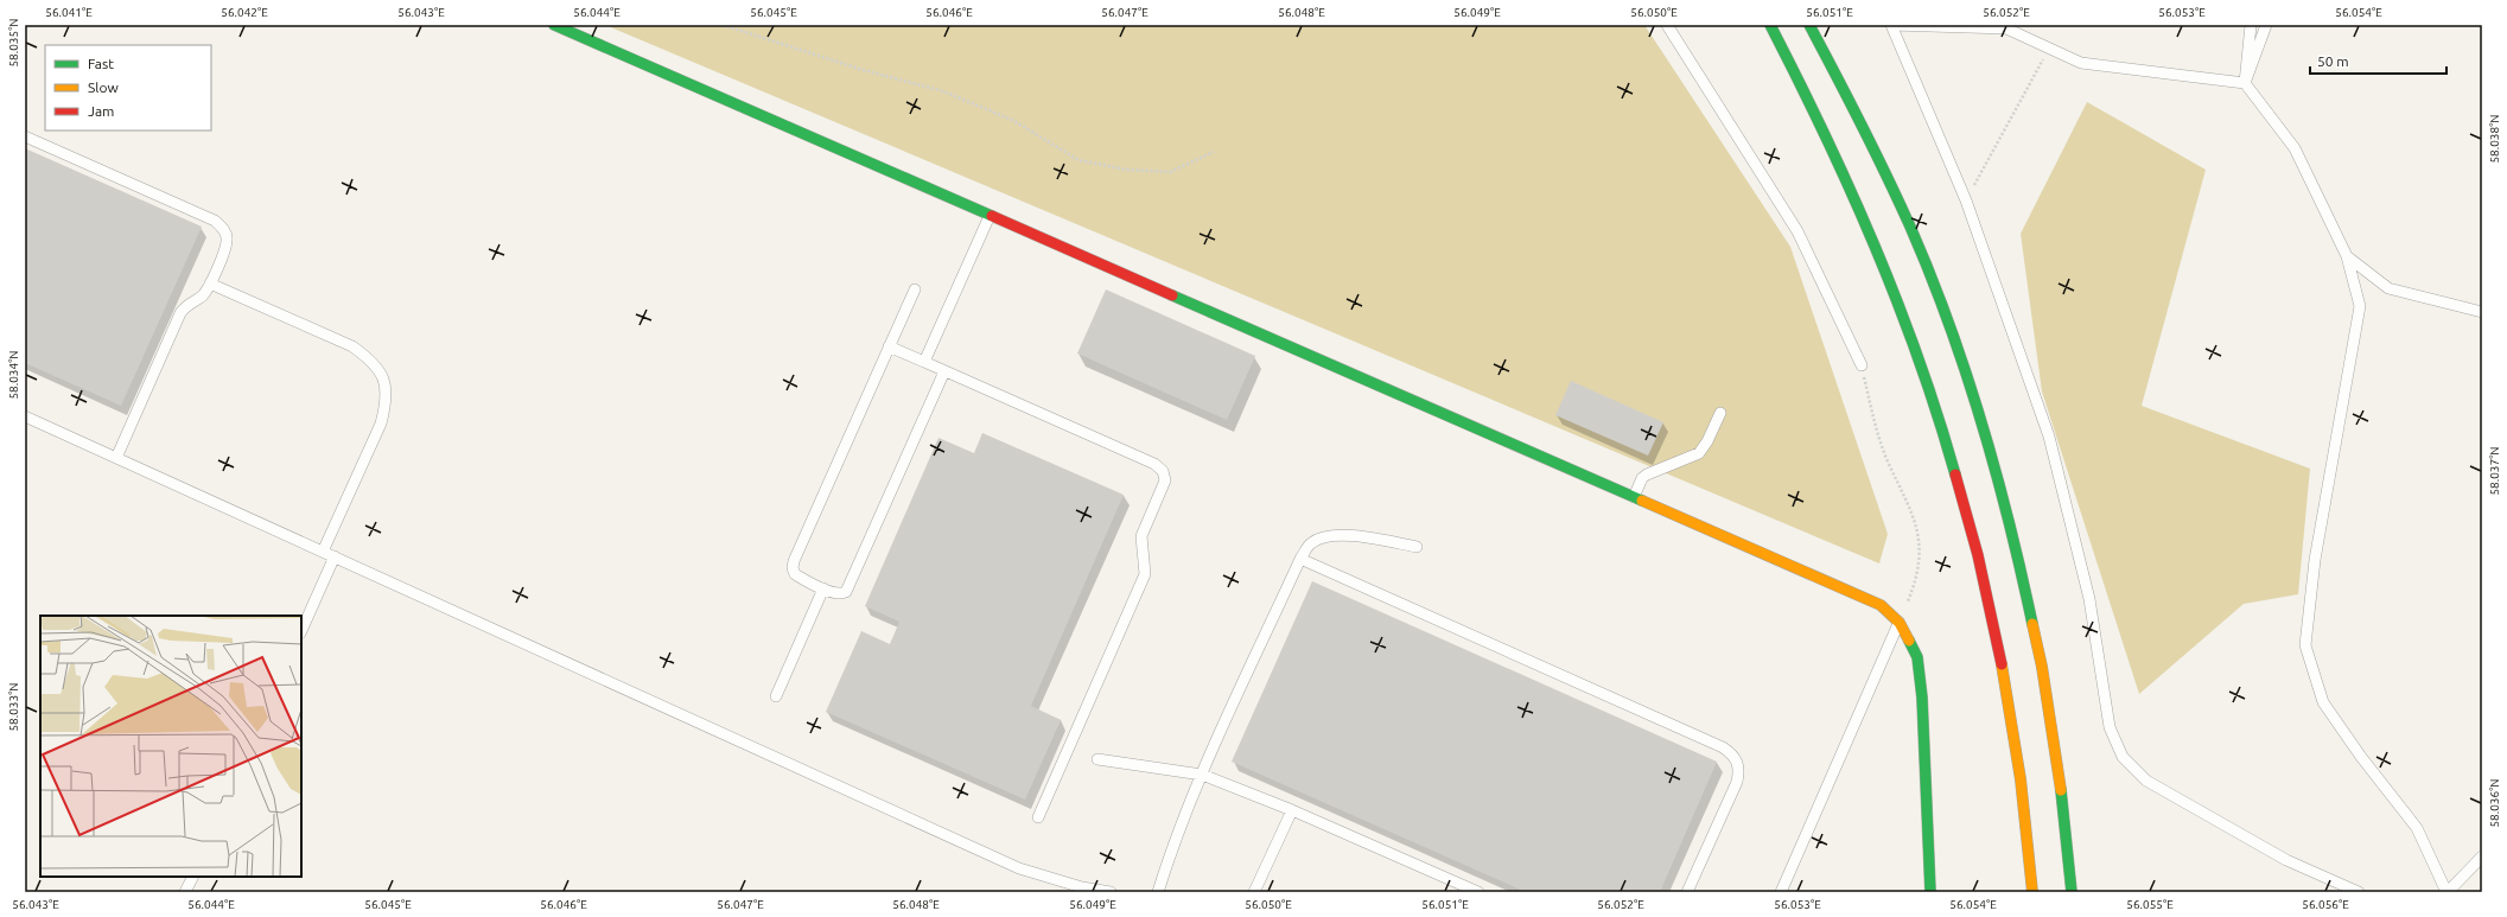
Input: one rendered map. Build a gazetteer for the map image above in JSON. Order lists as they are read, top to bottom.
{
  "legend": ["Fast", "Slow", "Jam"],
  "scale_bar": "50 m",
  "coordinates": [
    "56.041°E",
    "56.042°E",
    "56.043°E",
    "56.044°E",
    "56.045°E",
    "56.046°E",
    "56.047°E",
    "56.048°E",
    "56.049°E",
    "56.050°E",
    "56.051°E",
    "56.052°E",
    "56.053°E",
    "56.054°E",
    "58.035°N",
    "58.038°N",
    "58.034°N",
    "58.037°N",
    "58.033°N",
    "58.036°N",
    "56.055°E",
    "56.056°E"
  ]
}
